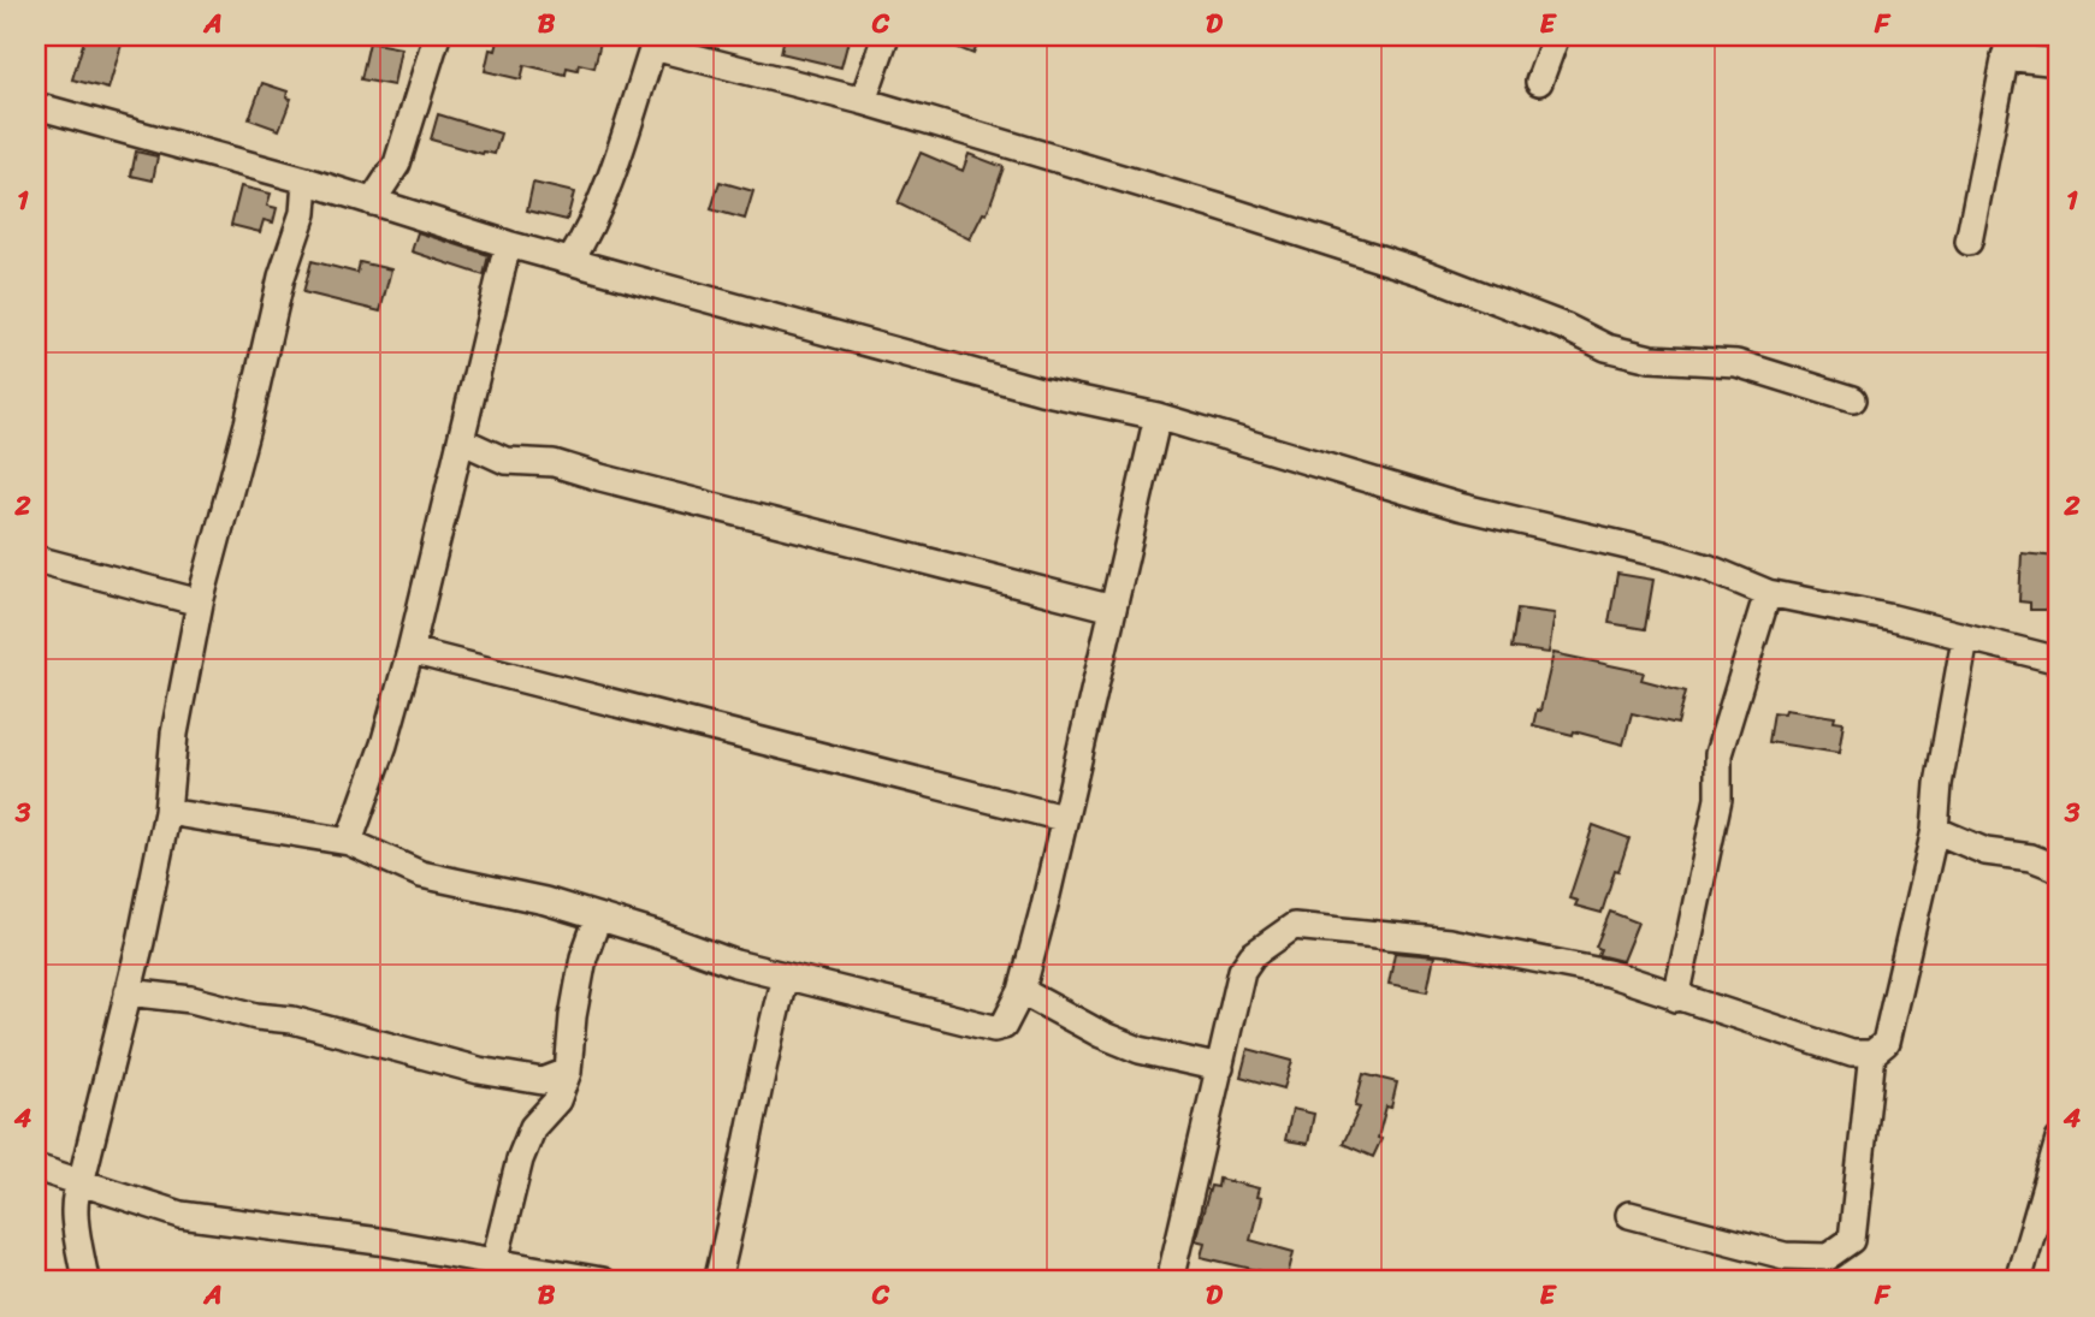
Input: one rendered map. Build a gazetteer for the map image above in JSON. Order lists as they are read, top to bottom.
{
  "grid": {
    "columns": [
      "A",
      "B",
      "C",
      "D",
      "E",
      "F"
    ],
    "rows": [
      "1",
      "2",
      "3",
      "4"
    ]
  }
}
